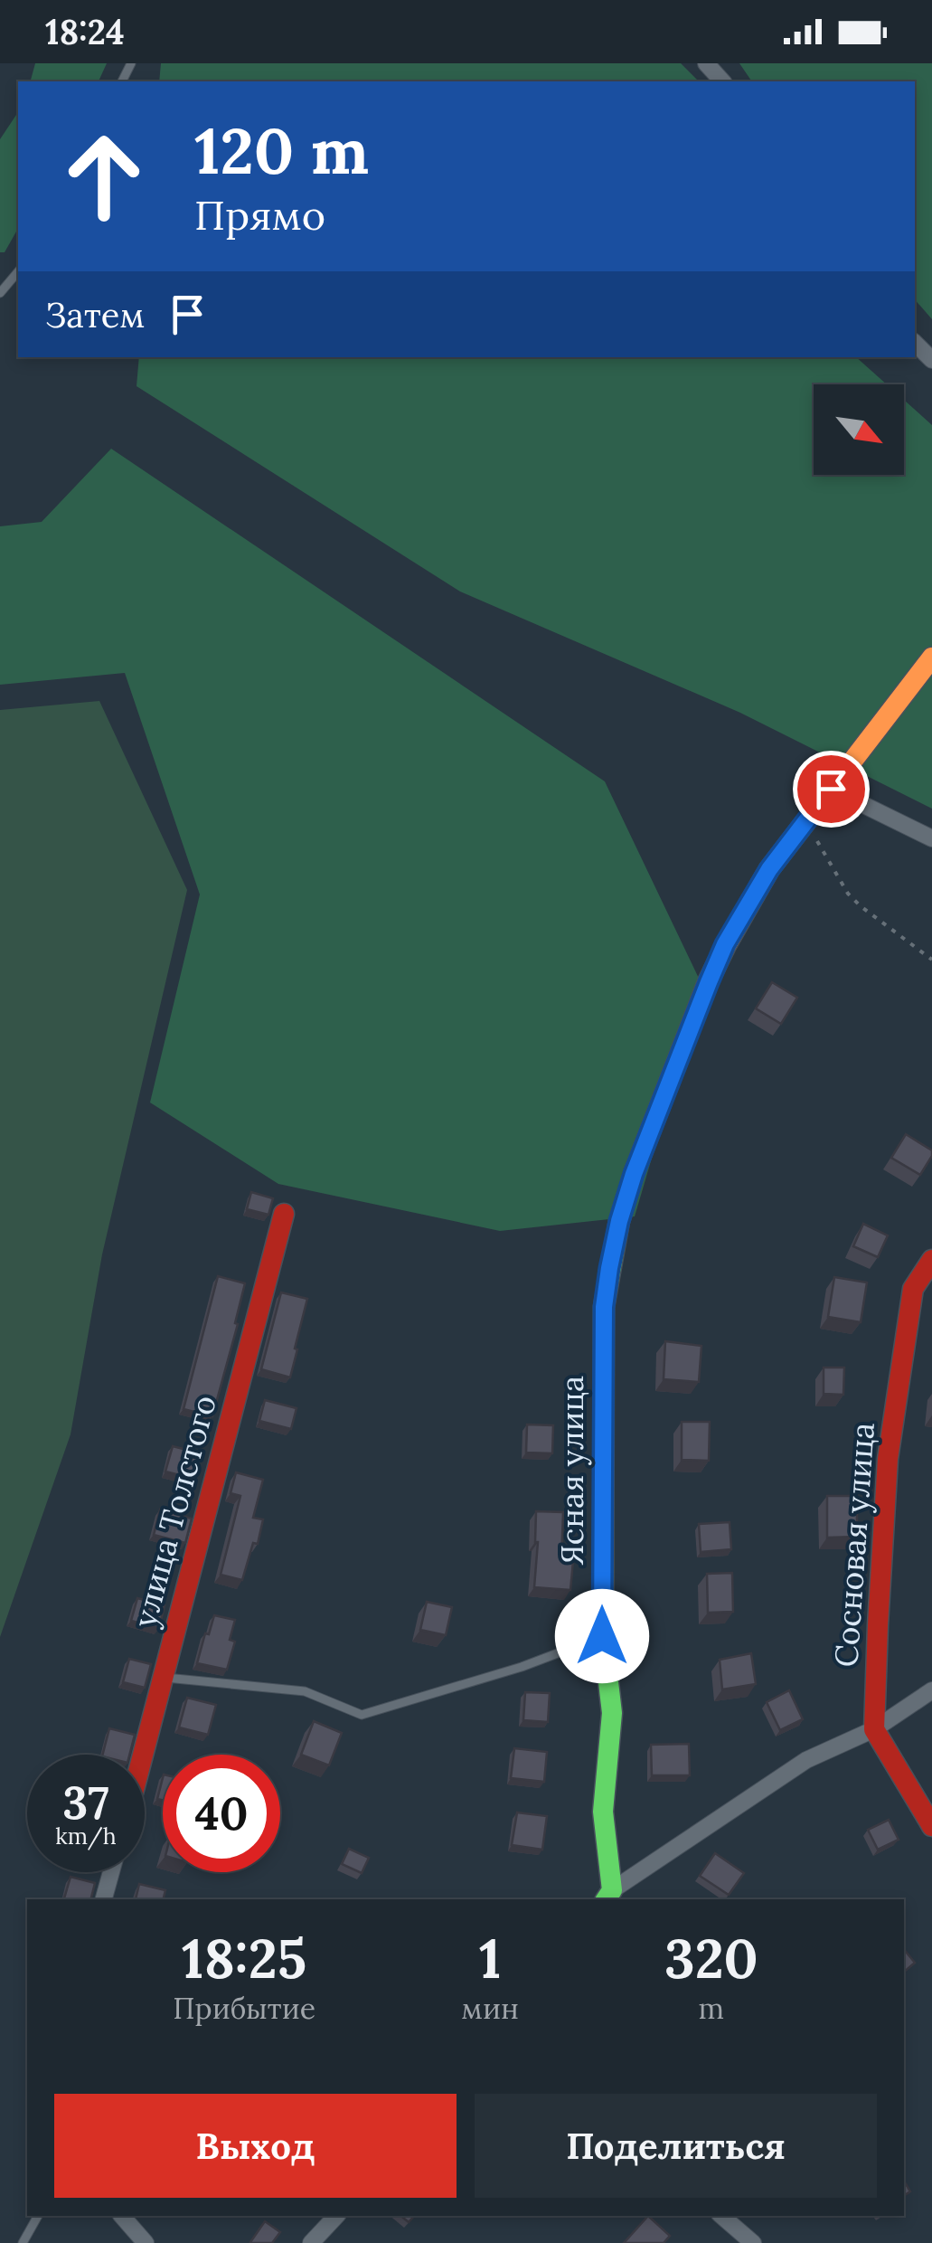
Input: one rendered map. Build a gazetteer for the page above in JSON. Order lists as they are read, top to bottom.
{
  "streets": {
    "street": ["Ясная улица", "улица Толстого", "Сосновая улица"]
  },
  "north": "bottom right",
  "page": {
    "status": "18:24",
    "turn": ["120 m", "Прямо"],
    "then": "Затем",
    "speed": "37 km/h",
    "limit": "40",
    "eta": [
      "18:25",
      "Прибытие",
      "1",
      "мин",
      "320",
      "m"
    ],
    "buttons": ["Выход", "Поделиться"]
  }
}
